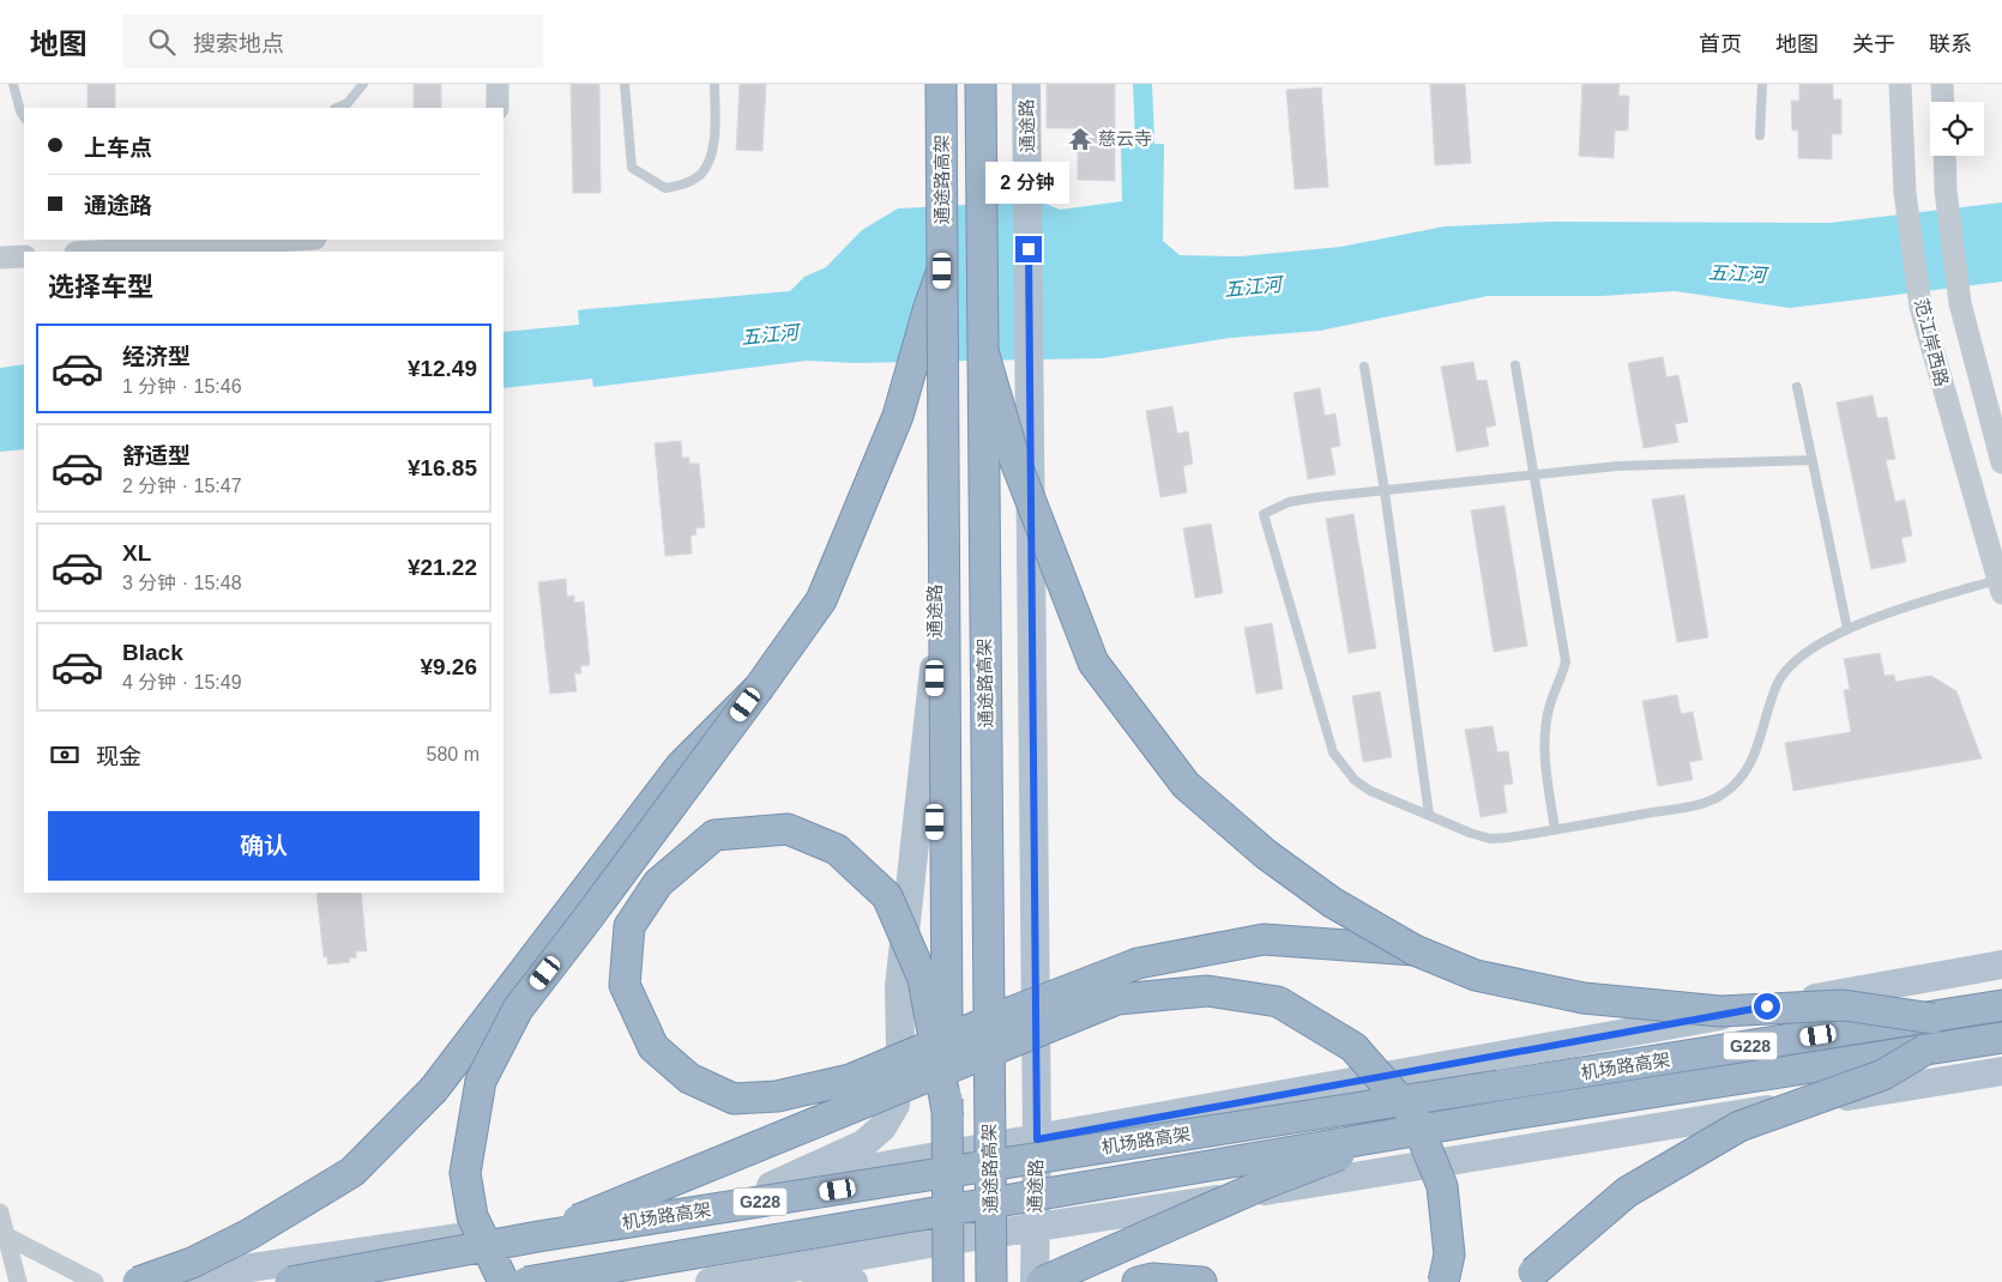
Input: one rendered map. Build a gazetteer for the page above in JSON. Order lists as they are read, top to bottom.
{
  "streets": {
    "highway": ["通途路高架", "G228", "机场路高架"],
    "main road": ["通途路"],
    "street": ["范江岸西路"]
  },
  "crossings": [
    ["通途路", "通途路高架"]
  ],
  "water": ["五江河"],
  "places": {
    "temple": ["慈云寺"]
  },
  "page": {
    "header": "地图",
    "search": "搜索地点",
    "nav": [
      "首页",
      "地图",
      "关于",
      "联系"
    ],
    "banner": ["上车点", "通途路"],
    "bubble": "2 分钟",
    "heading": "选择车型",
    "list": [
      {
        "name": "经济型",
        "note": "1 分钟 · 15:46",
        "value": "¥12.49"
      },
      {
        "name": "舒适型",
        "note": "2 分钟 · 15:47",
        "value": "¥16.85"
      },
      {
        "name": "XL",
        "note": "3 分钟 · 15:48",
        "value": "¥21.22"
      },
      {
        "name": "Black",
        "note": "4 分钟 · 15:49",
        "value": "¥9.26"
      }
    ],
    "pay": ["现金", "580 m"],
    "buttons": "确认"
  }
}
